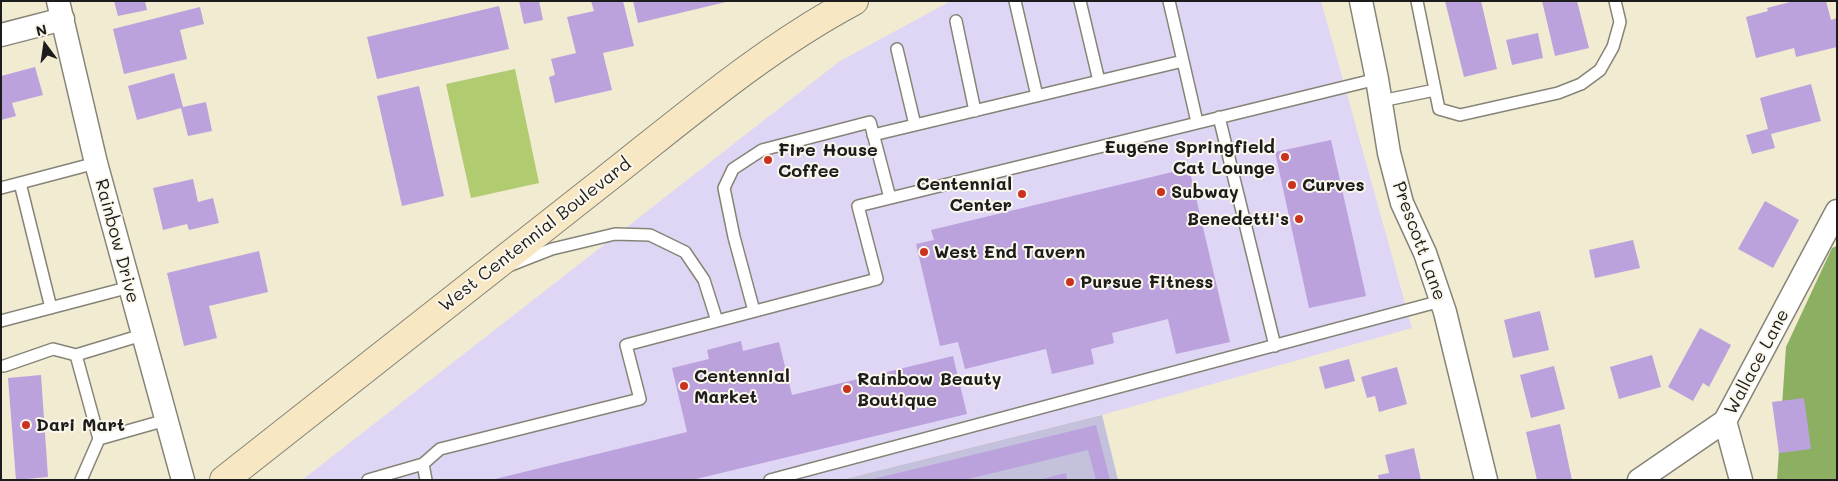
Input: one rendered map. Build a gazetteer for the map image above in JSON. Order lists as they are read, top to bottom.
{
  "streets": {
    "main road": ["West Centennial Boulevard"],
    "street": ["Rainbow Drive", "Prescott Lane", "Wallace Lane"]
  },
  "places": [
    "Eugene Springfield Cat Lounge",
    "Fire House Coffee",
    "Curves",
    "Subway",
    "Centennial Center",
    "Benedetti's",
    "West End Tavern",
    "Pursue Fitness",
    "Centennial Market",
    "Rainbow Beauty Boutique",
    "Dari Mart"
  ],
  "north": "top"
}
